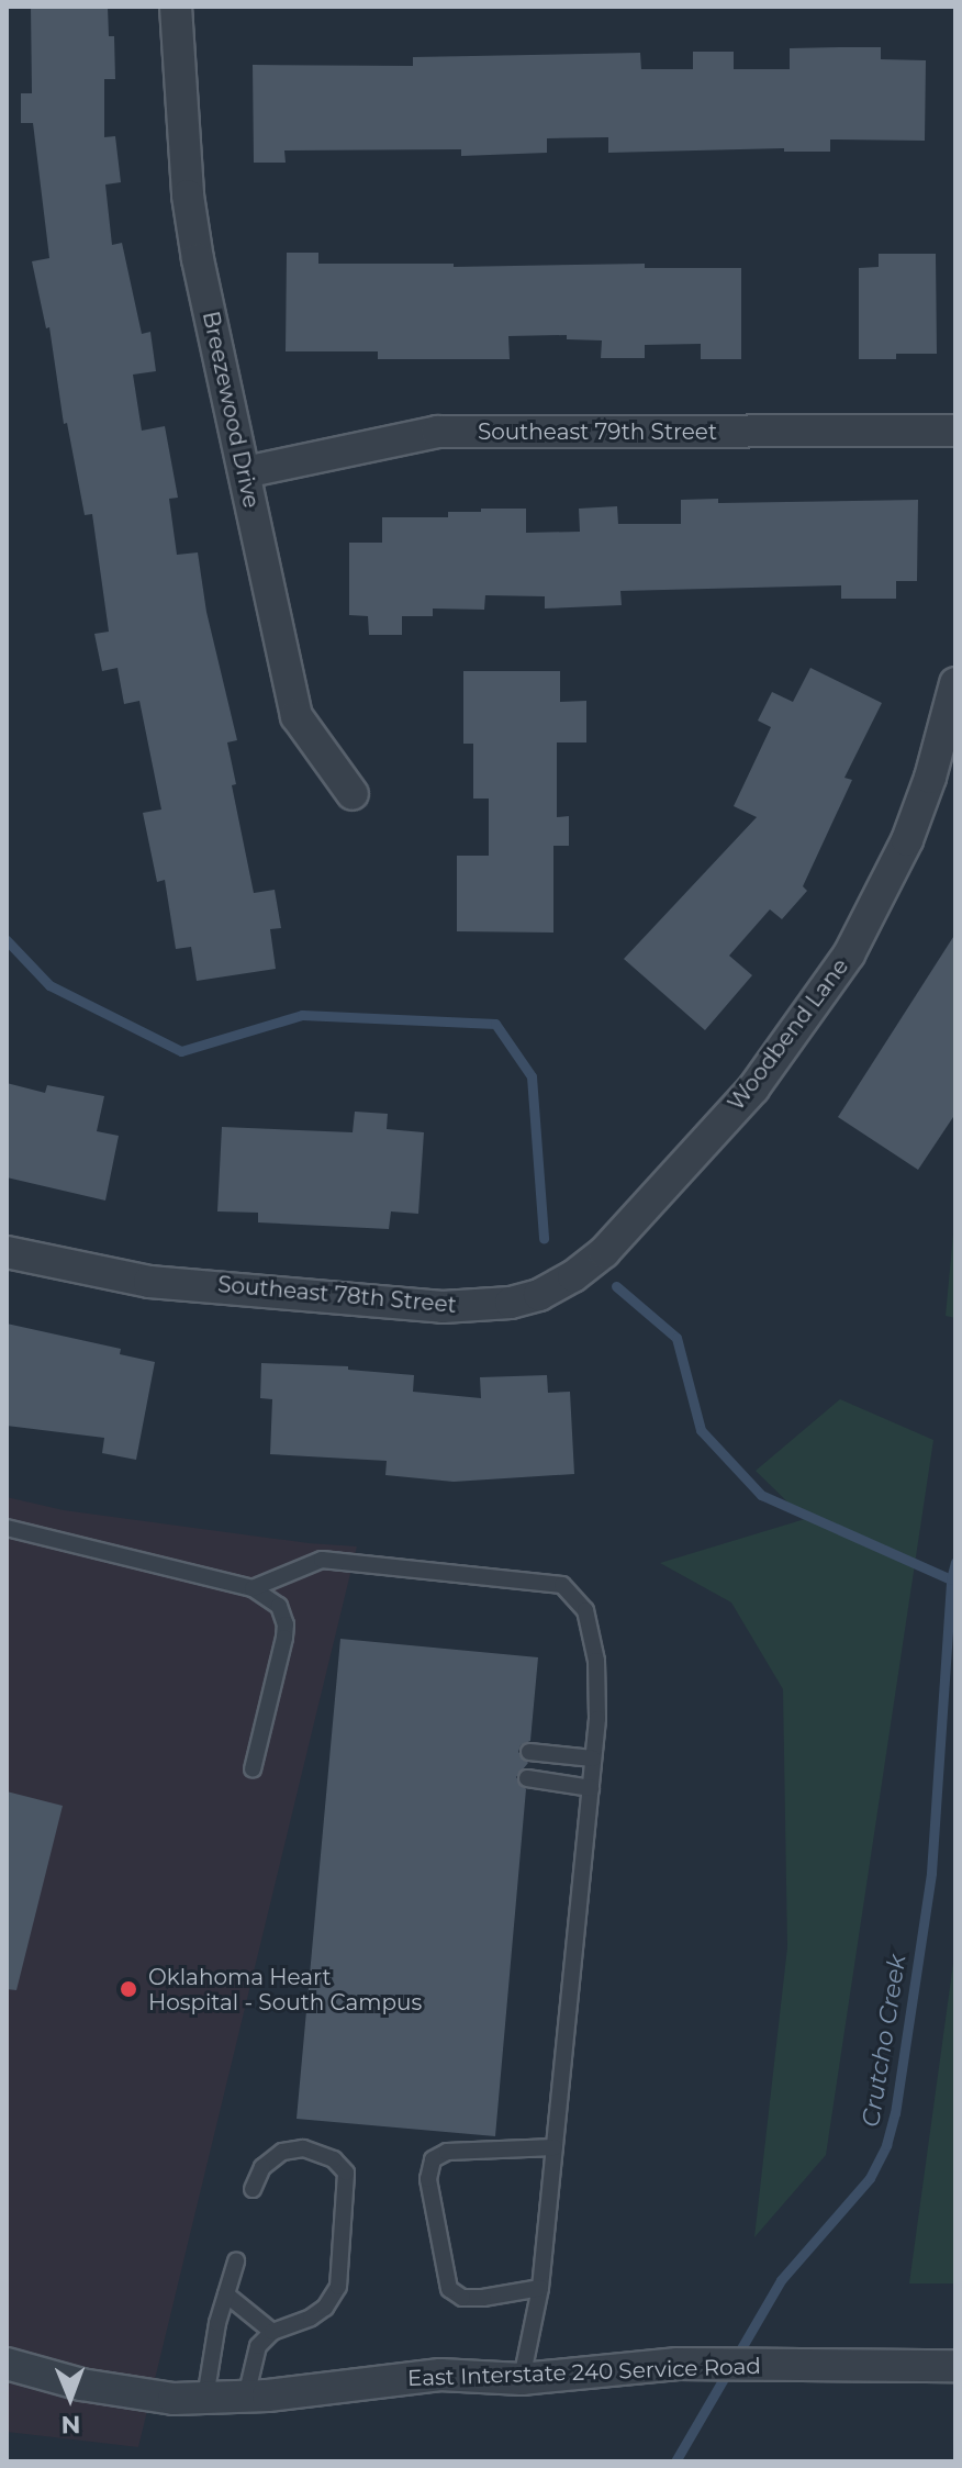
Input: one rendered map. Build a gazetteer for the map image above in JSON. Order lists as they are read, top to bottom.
{
  "streets": {
    "street": [
      "Breezewood Drive",
      "Southeast 79th Street",
      "Woodbend Lane",
      "Southeast 78th Street",
      "East Interstate 240 Service Road"
    ]
  },
  "crossings": [
    ["Breezewood Drive", "Southeast 79th Street"],
    ["Woodbend Lane", "Southeast 78th Street"]
  ],
  "water": ["Crutcho Creek"],
  "places": ["Oklahoma Heart Hospital - South Campus"],
  "north": "bottom"
}
